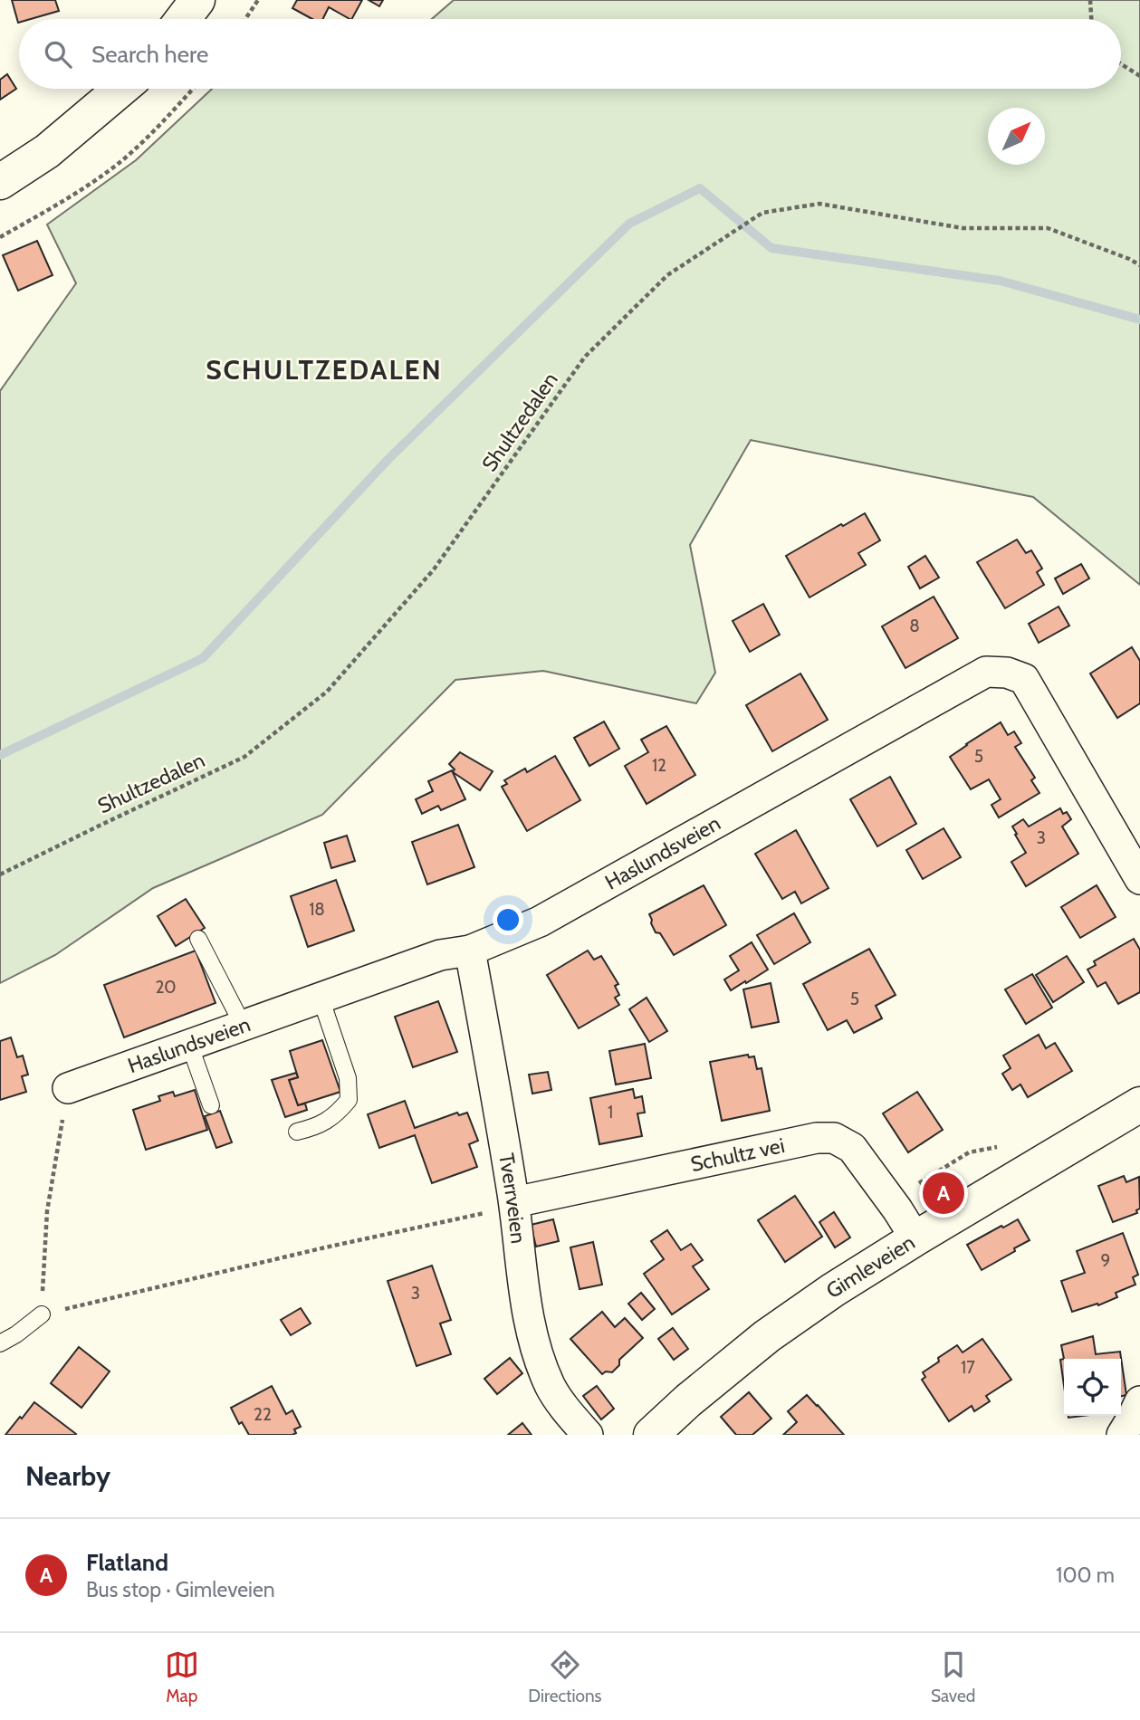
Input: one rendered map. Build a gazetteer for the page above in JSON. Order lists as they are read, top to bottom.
{
  "streets": {
    "street": [
      "Haslundsveien",
      "Schultz vei",
      "Tverrveien",
      "Gimleveien"
    ],
    "path": ["Shultzedalen"]
  },
  "crossings": [
    ["Haslundsveien", "Tverrveien"],
    ["Schultz vei", "Tverrveien"],
    ["Schultz vei", "Gimleveien"]
  ],
  "districts": ["SCHULTZEDALEN"],
  "house_numbers": [
    "8",
    "5",
    "12",
    "3",
    "18",
    "20",
    "5",
    "1",
    "9",
    "3",
    "17",
    "22"
  ],
  "north": "top right",
  "page": {
    "search": "Search here",
    "pins": "A",
    "heading": "Nearby",
    "list": [
      {
        "mark": "A",
        "name": "Flatland",
        "note": "Bus stop · Gimleveien",
        "value": "100 m"
      }
    ],
    "nav": ["Map", "Directions", "Saved"]
  }
}
